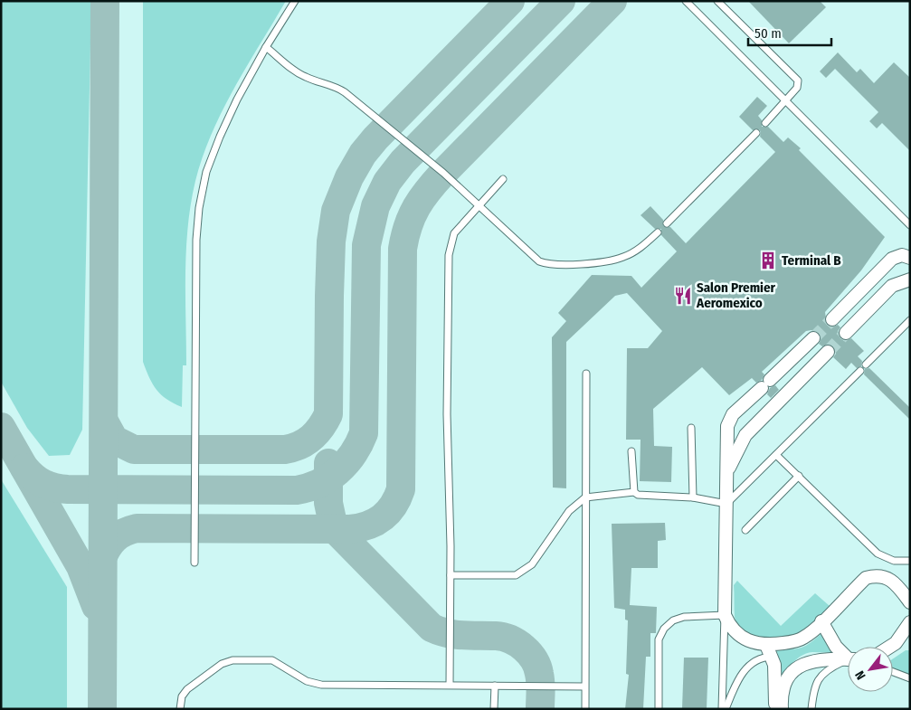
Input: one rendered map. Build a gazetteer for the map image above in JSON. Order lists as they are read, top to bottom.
{
  "places": {
    "building": ["Terminal B"],
    "restaurant": ["Salon Premier Aeromexico"]
  },
  "scale_bar": "50 m",
  "north": "bottom left"
}
